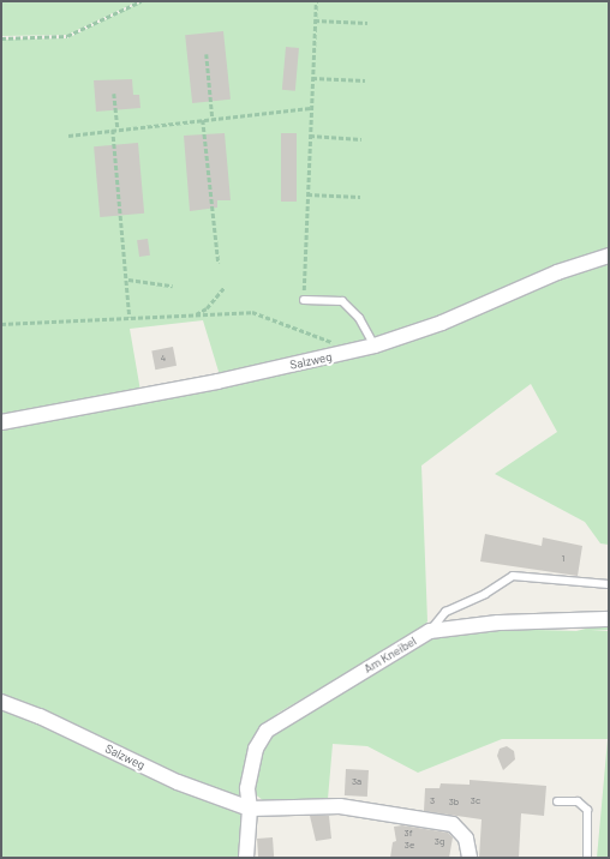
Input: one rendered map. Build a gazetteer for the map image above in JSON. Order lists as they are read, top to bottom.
{
  "streets": {
    "street": ["Salzweg", "Am Kneibel"]
  },
  "crossings": [
    ["Salzweg", "Am Kneibel"]
  ],
  "house_numbers": [
    "4",
    "1",
    "3a",
    "3",
    "3c",
    "3b",
    "3f",
    "3g",
    "3e"
  ]
}
